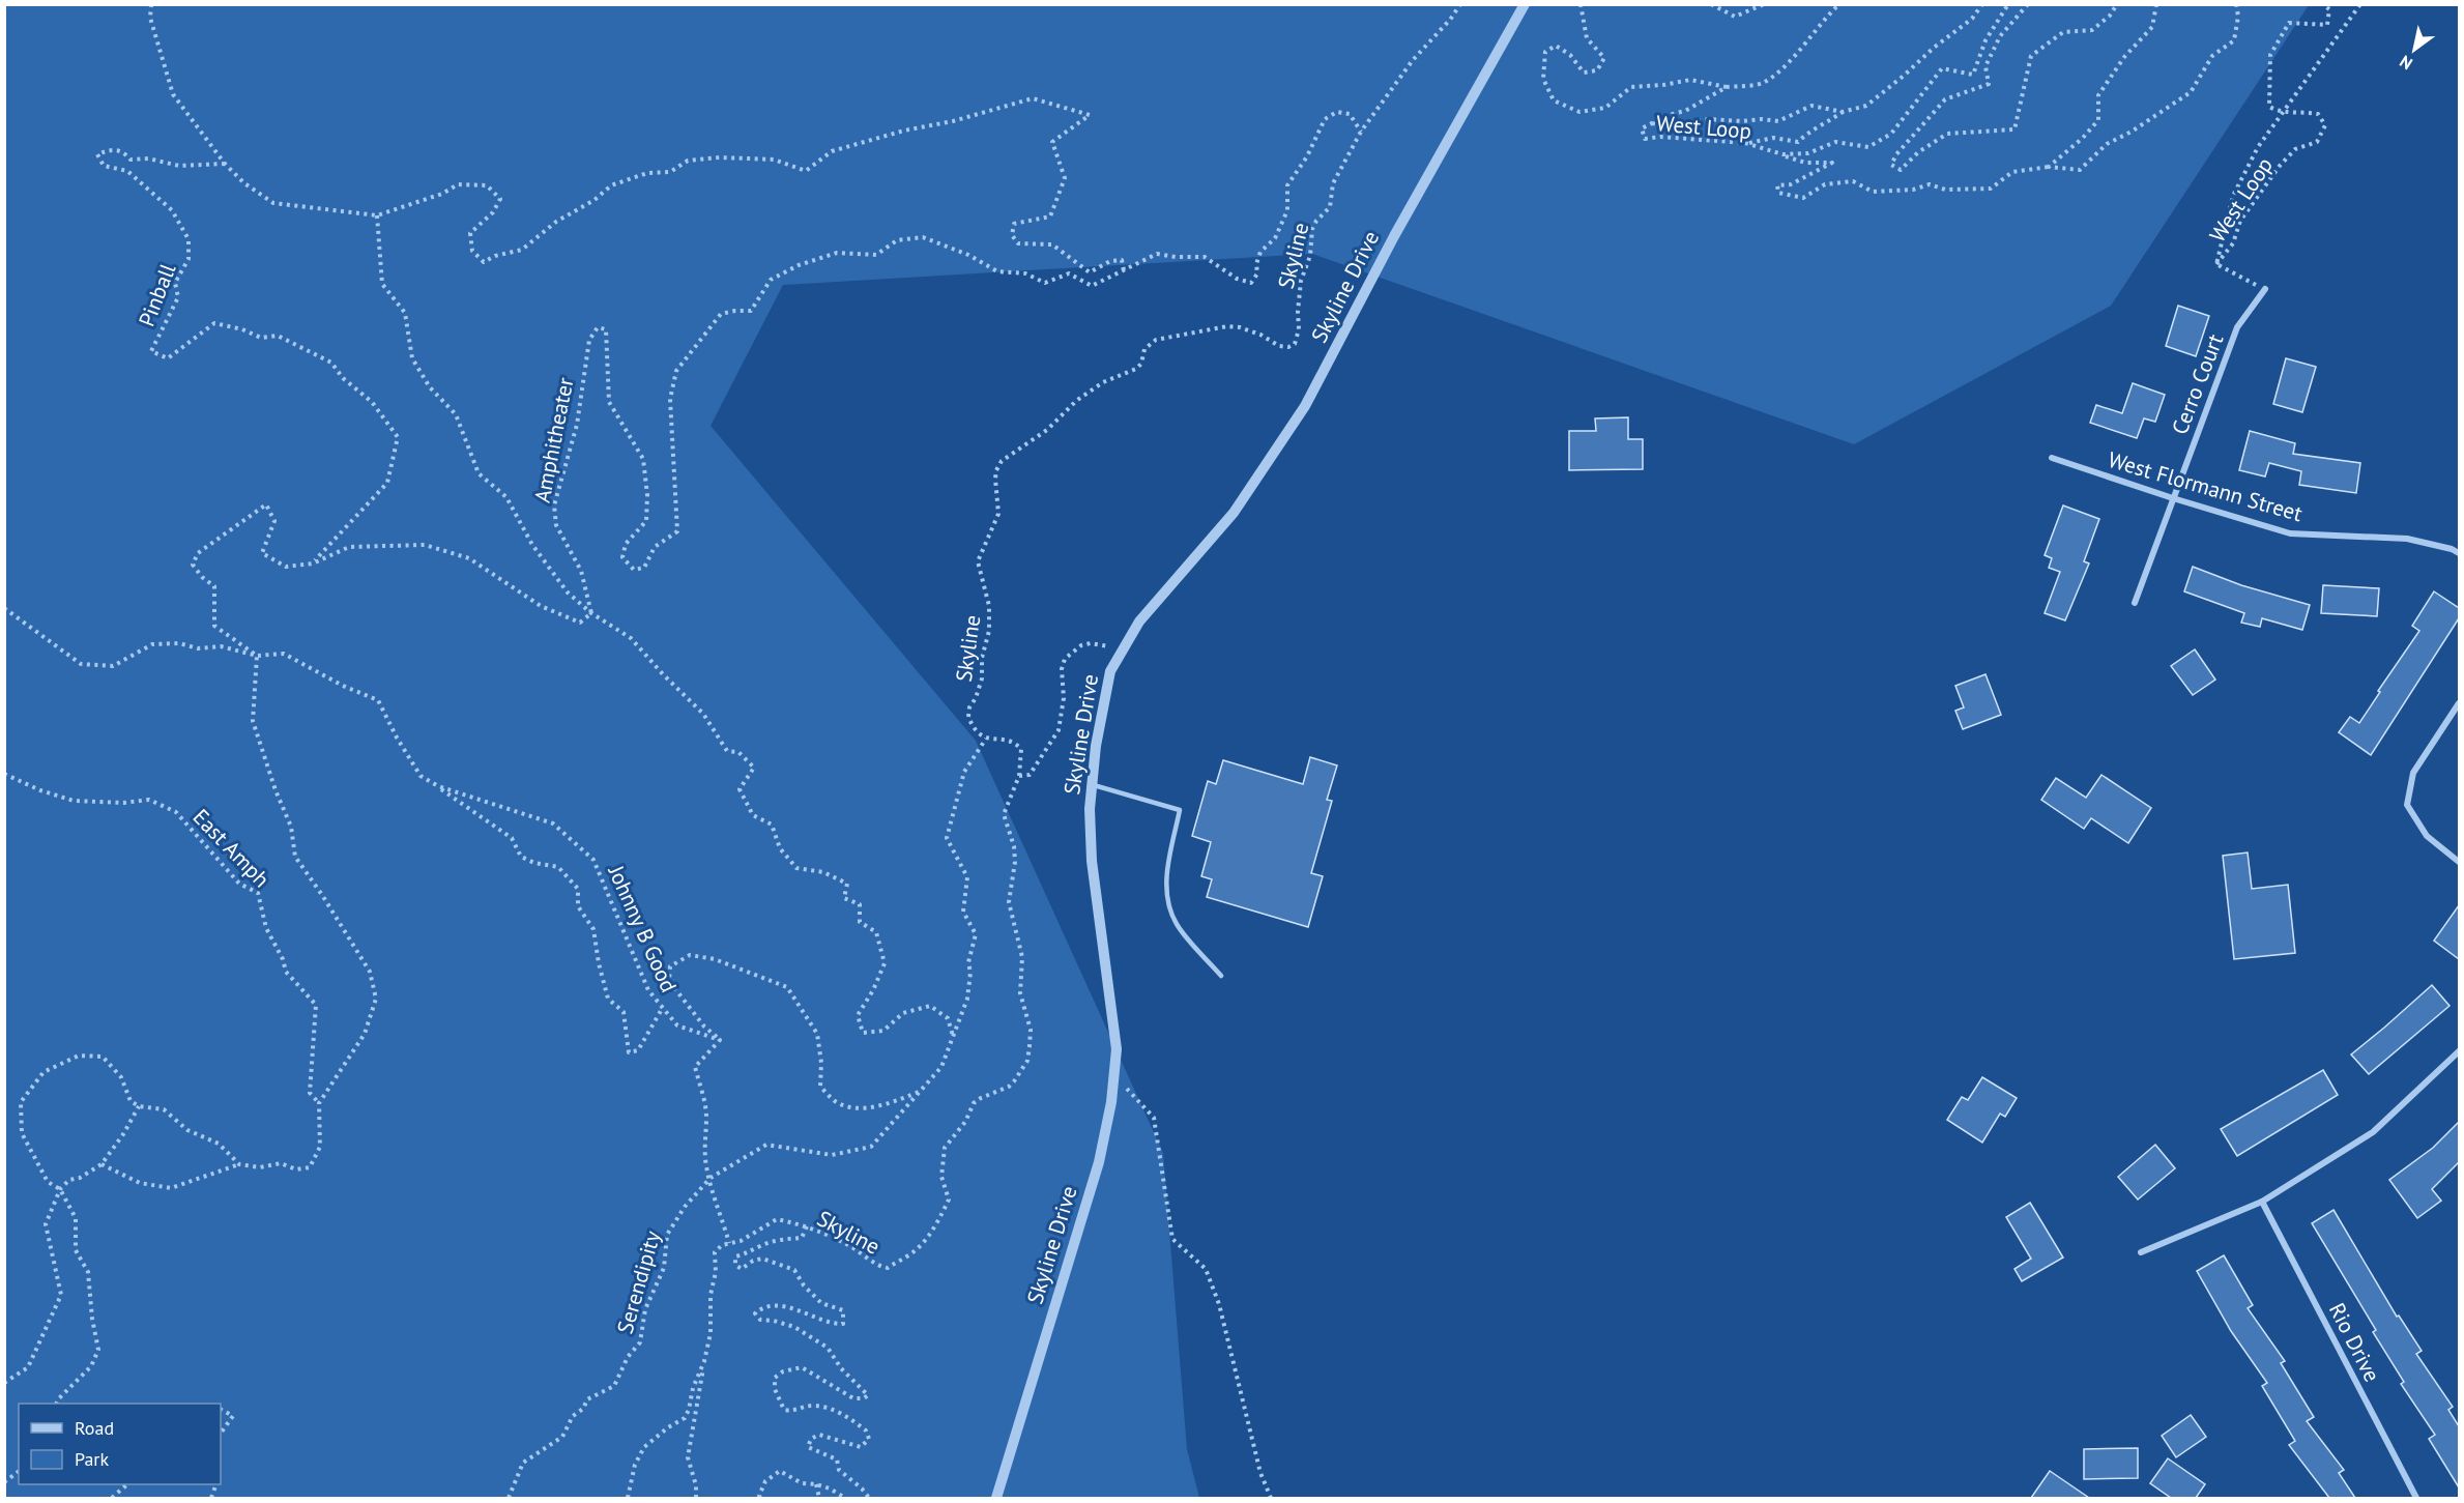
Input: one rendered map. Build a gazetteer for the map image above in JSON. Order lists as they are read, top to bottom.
{
  "streets": {
    "street": [
      "Skyline Drive",
      "Cerro Court",
      "West Flormann Street",
      "Rio Drive"
    ],
    "path": [
      "West Loop",
      "Skyline",
      "Pinball",
      "Amphitheater",
      "East Amph",
      "Johnny B Good",
      "Serendipity"
    ]
  },
  "crossings": [
    ["Skyline", "Amphitheater"],
    ["Skyline", "Serendipity"],
    ["Cerro Court", "West Flormann Street"]
  ],
  "legend": ["Road", "Park"],
  "north": "bottom left"
}
